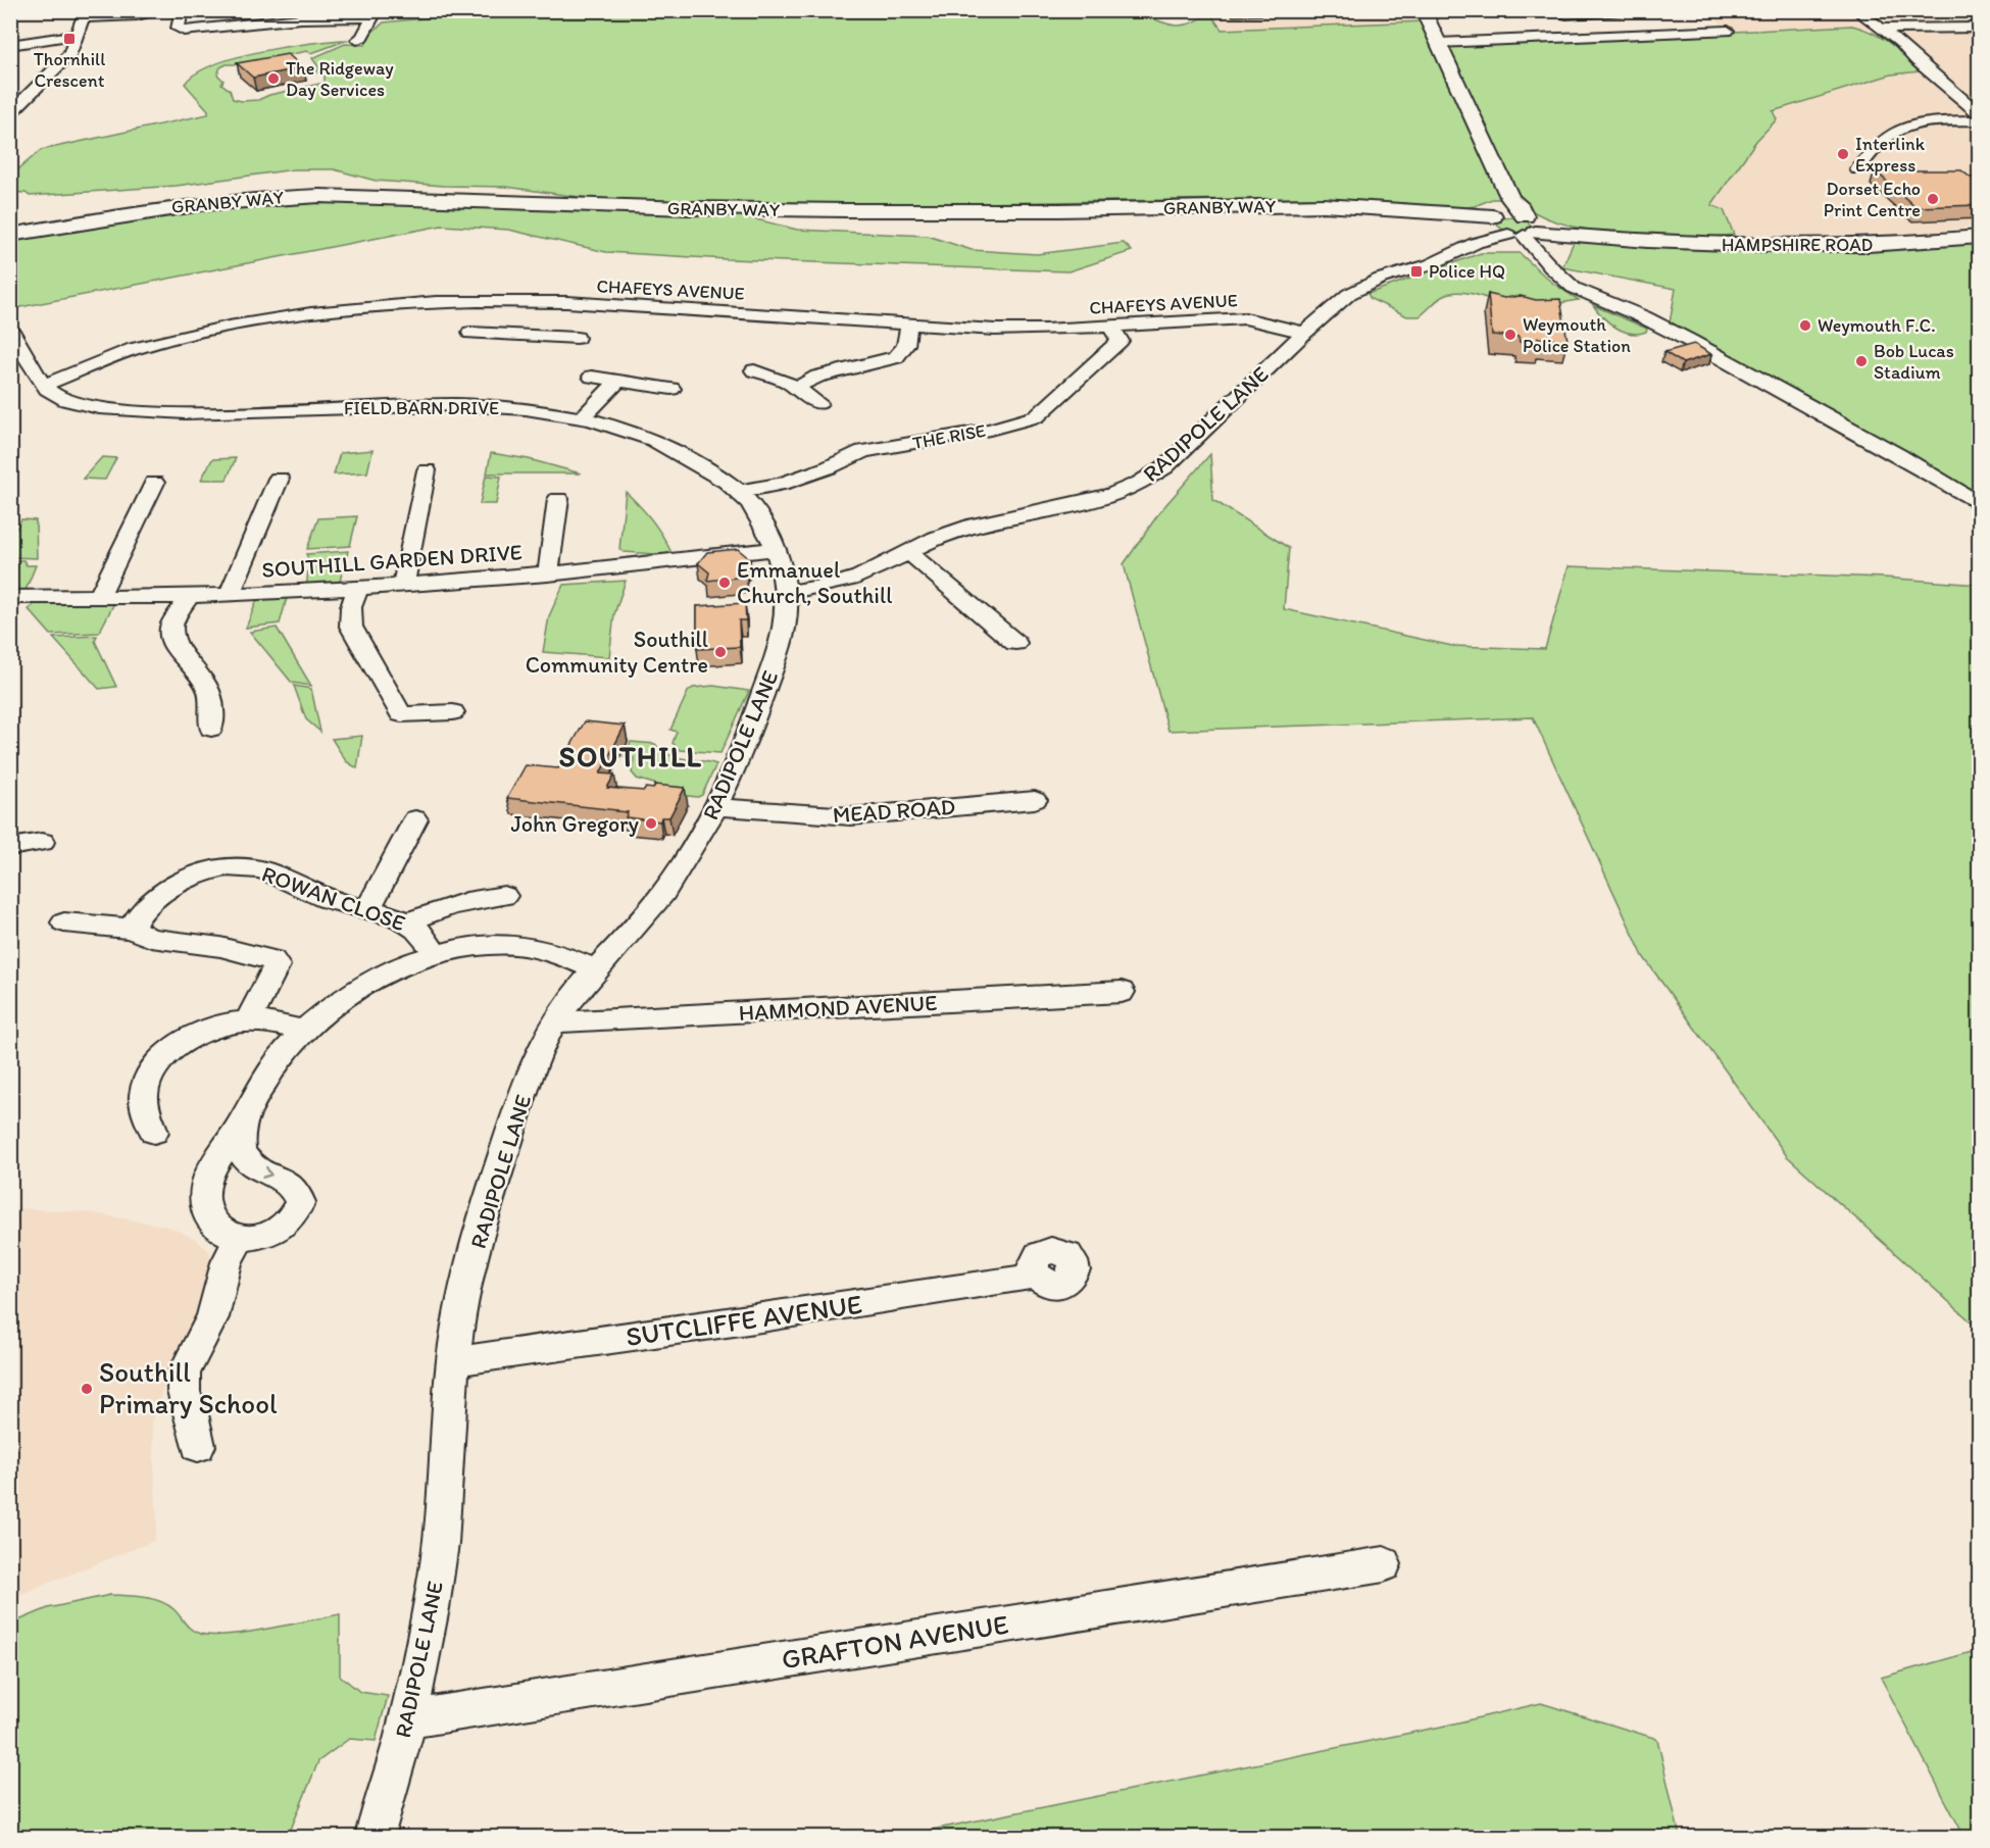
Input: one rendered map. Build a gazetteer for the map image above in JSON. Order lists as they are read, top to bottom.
{
  "streets": {
    "main road": ["GRANBY WAY", "HAMPSHIRE ROAD"],
    "street": [
      "CHAFEYS AVENUE",
      "FIELD BARN DRIVE",
      "RADIPOLE LANE",
      "THE RISE",
      "SOUTHILL GARDEN DRIVE",
      "MEAD ROAD",
      "ROWAN CLOSE",
      "HAMMOND AVENUE",
      "SUTCLIFFE AVENUE",
      "GRAFTON AVENUE"
    ]
  },
  "crossings": [
    ["GRANBY WAY", "HAMPSHIRE ROAD"],
    ["GRANBY WAY", "RADIPOLE LANE"],
    ["CHAFEYS AVENUE", "FIELD BARN DRIVE"],
    ["CHAFEYS AVENUE", "RADIPOLE LANE"],
    ["CHAFEYS AVENUE", "THE RISE"],
    ["FIELD BARN DRIVE", "RADIPOLE LANE"],
    ["FIELD BARN DRIVE", "THE RISE"],
    ["FIELD BARN DRIVE", "SOUTHILL GARDEN DRIVE"],
    ["RADIPOLE LANE", "MEAD ROAD"],
    ["RADIPOLE LANE", "HAMMOND AVENUE"],
    ["RADIPOLE LANE", "SUTCLIFFE AVENUE"],
    ["RADIPOLE LANE", "GRAFTON AVENUE"]
  ],
  "districts": ["SOUTHILL"],
  "places": {
    "transit": ["Thornhill Crescent", "Police HQ"],
    "other": [
      "The Ridgeway Day Services",
      "Interlink Express",
      "Dorset Echo Print Centre",
      "Weymouth F.C.",
      "Weymouth Police Station",
      "Bob Lucas Stadium",
      "Emmanuel Church, Southill",
      "Southill Community Centre",
      "John Gregory",
      "Southill Primary School"
    ]
  }
}
